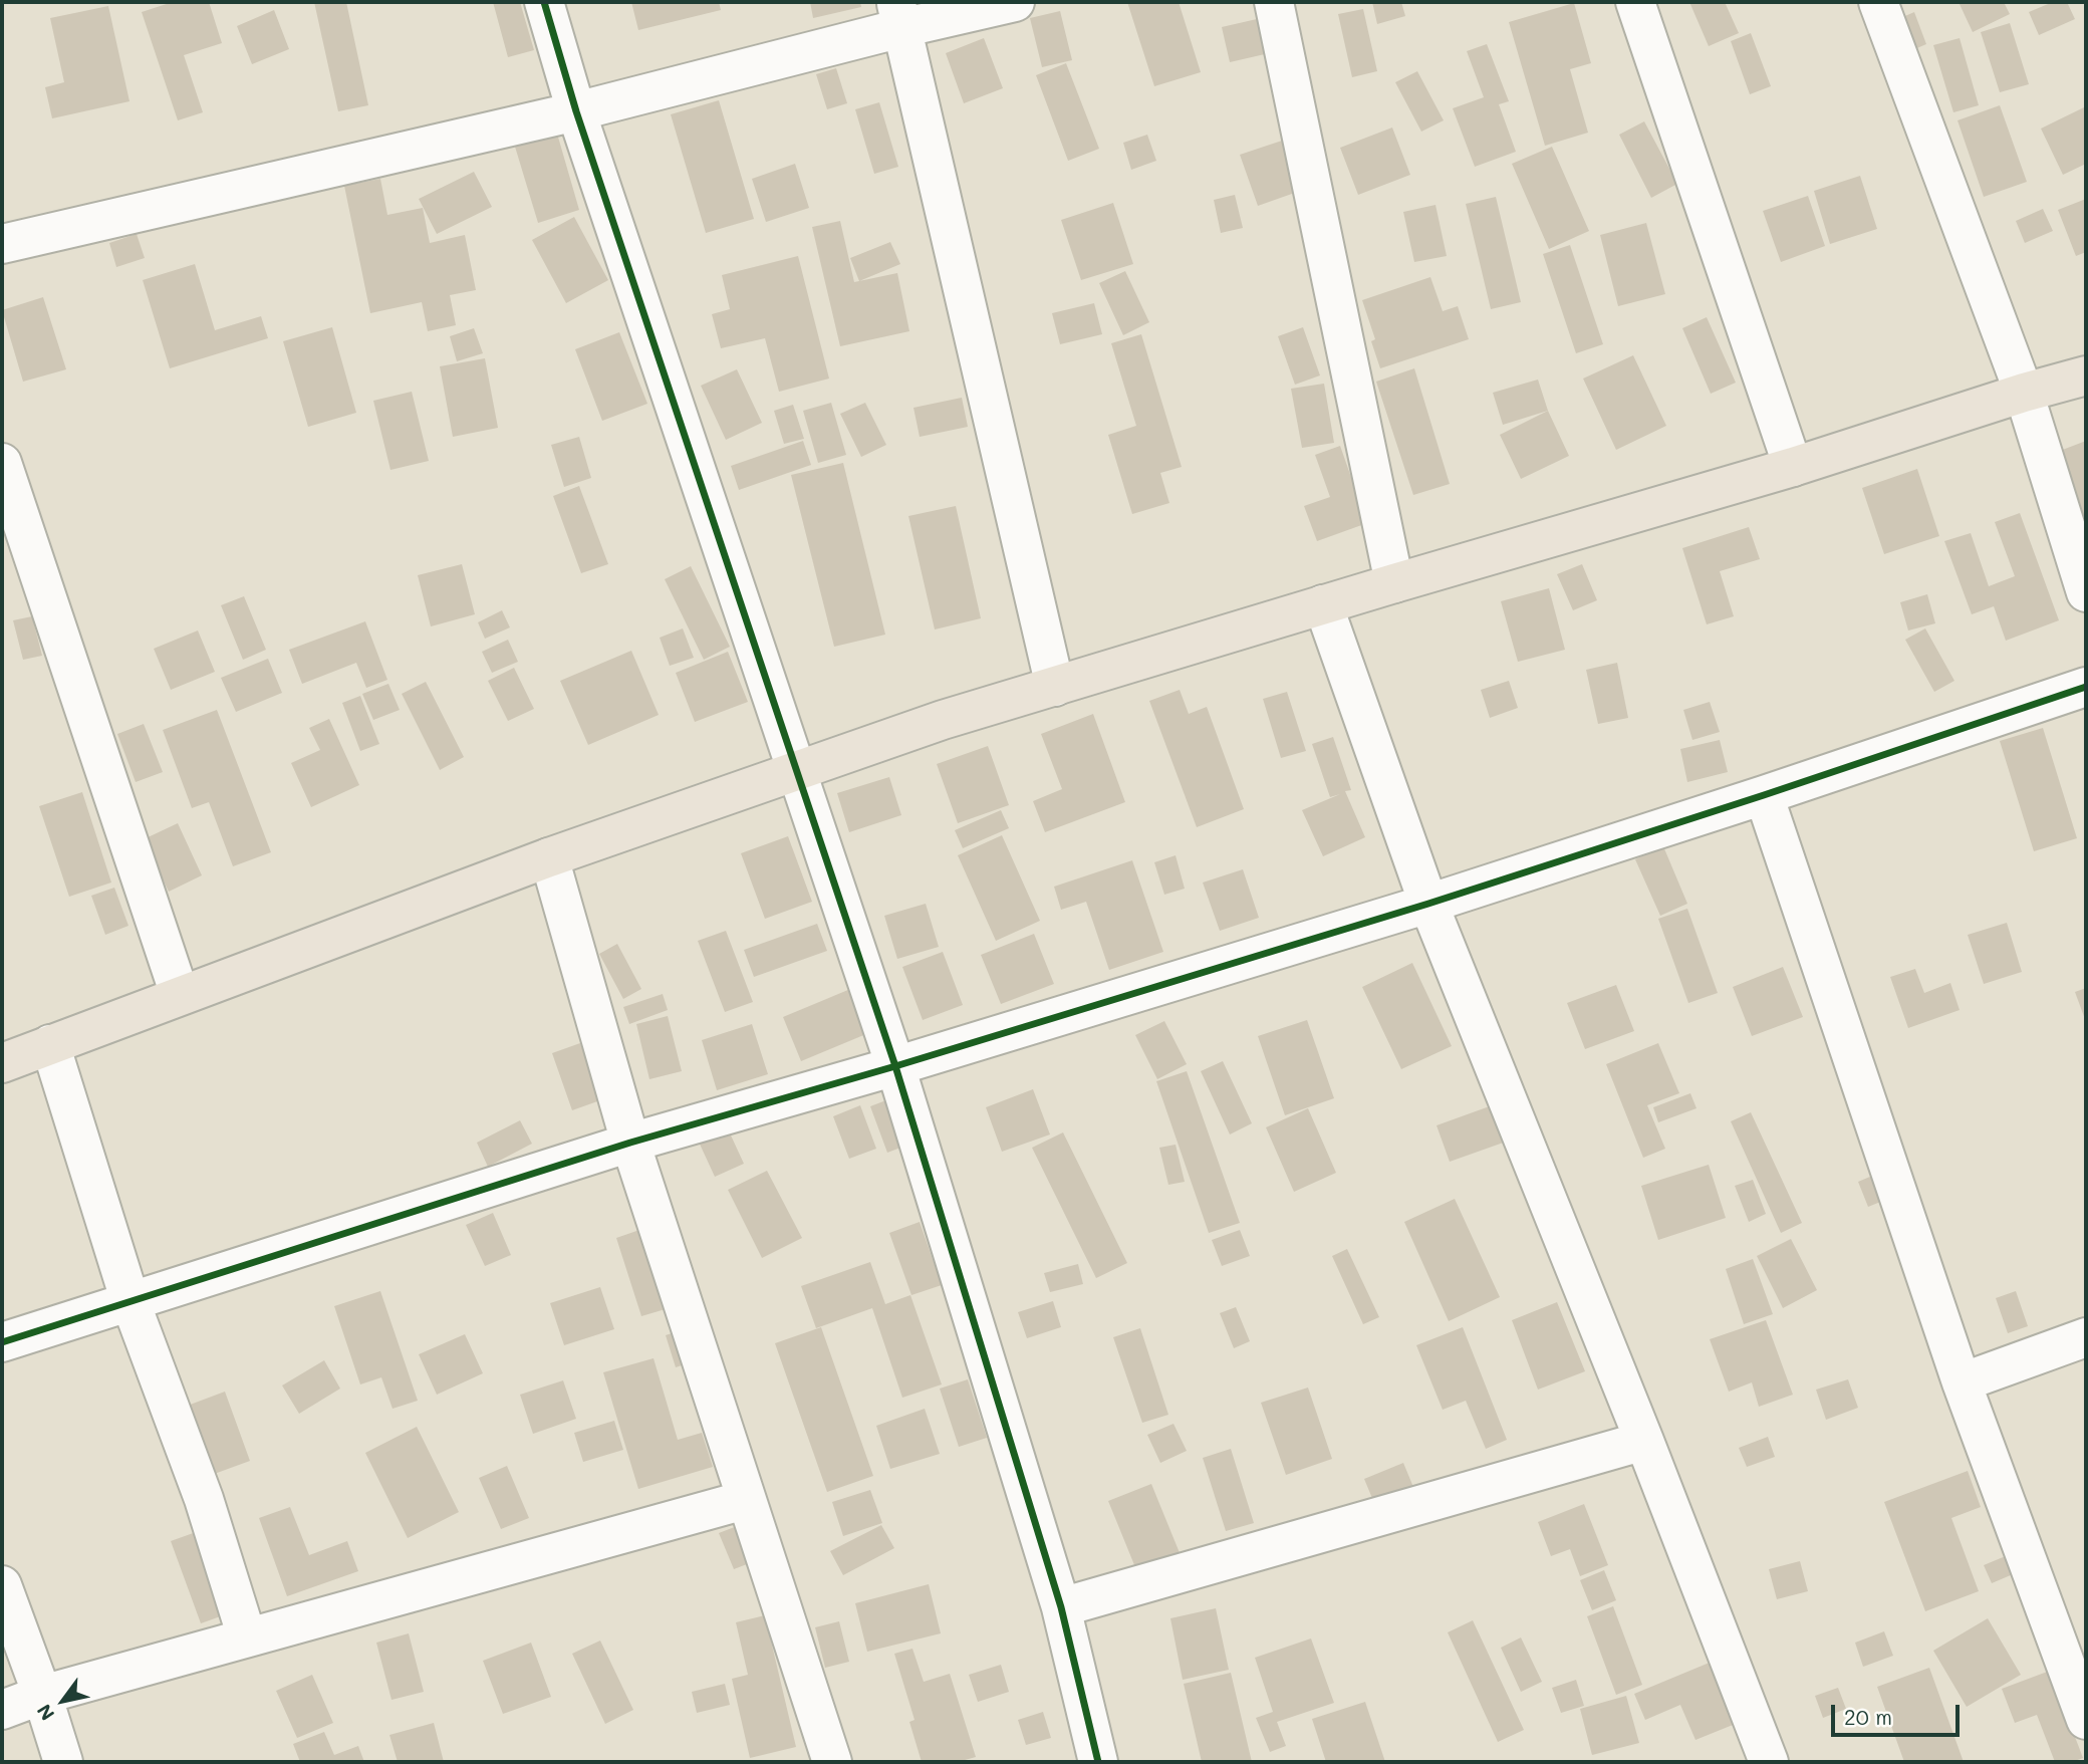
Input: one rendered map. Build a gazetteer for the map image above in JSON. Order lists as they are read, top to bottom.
{
  "scale_bar": "20 m",
  "north": "bottom left"
}
